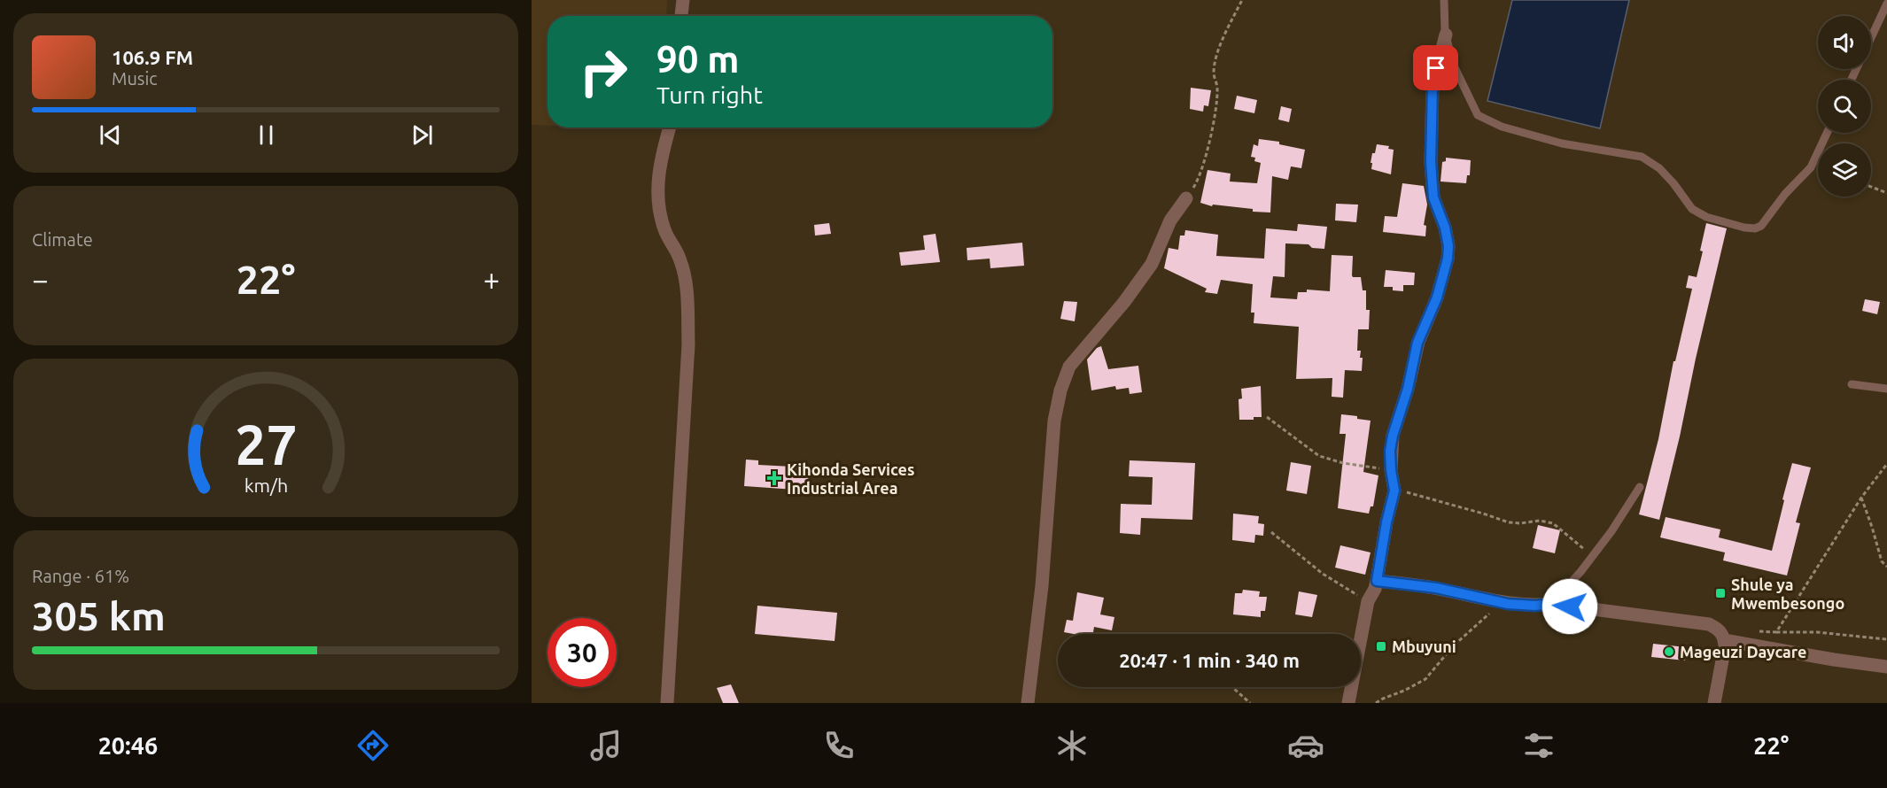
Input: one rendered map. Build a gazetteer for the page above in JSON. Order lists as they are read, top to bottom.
{
  "places": {
    "health": ["Kihonda Services Industrial Area"],
    "transit": ["Shule ya Mwembesongo", "Mbuyuni"],
    "other": ["Mageuzi Daycare"]
  },
  "page": {
    "turn": ["90 m", "Turn right"],
    "song": ["106.9 FM", "Music"],
    "tile": [
      "Climate",
      ["Range · 61%", "305 km"]
    ],
    "heat": ["−", "22°", "+"],
    "limit": "30",
    "trip": "20:47 · 1 min · 340 m",
    "tabs": ["20:46", "22°"],
    "gauge": ["27", "km/h"]
  }
}
